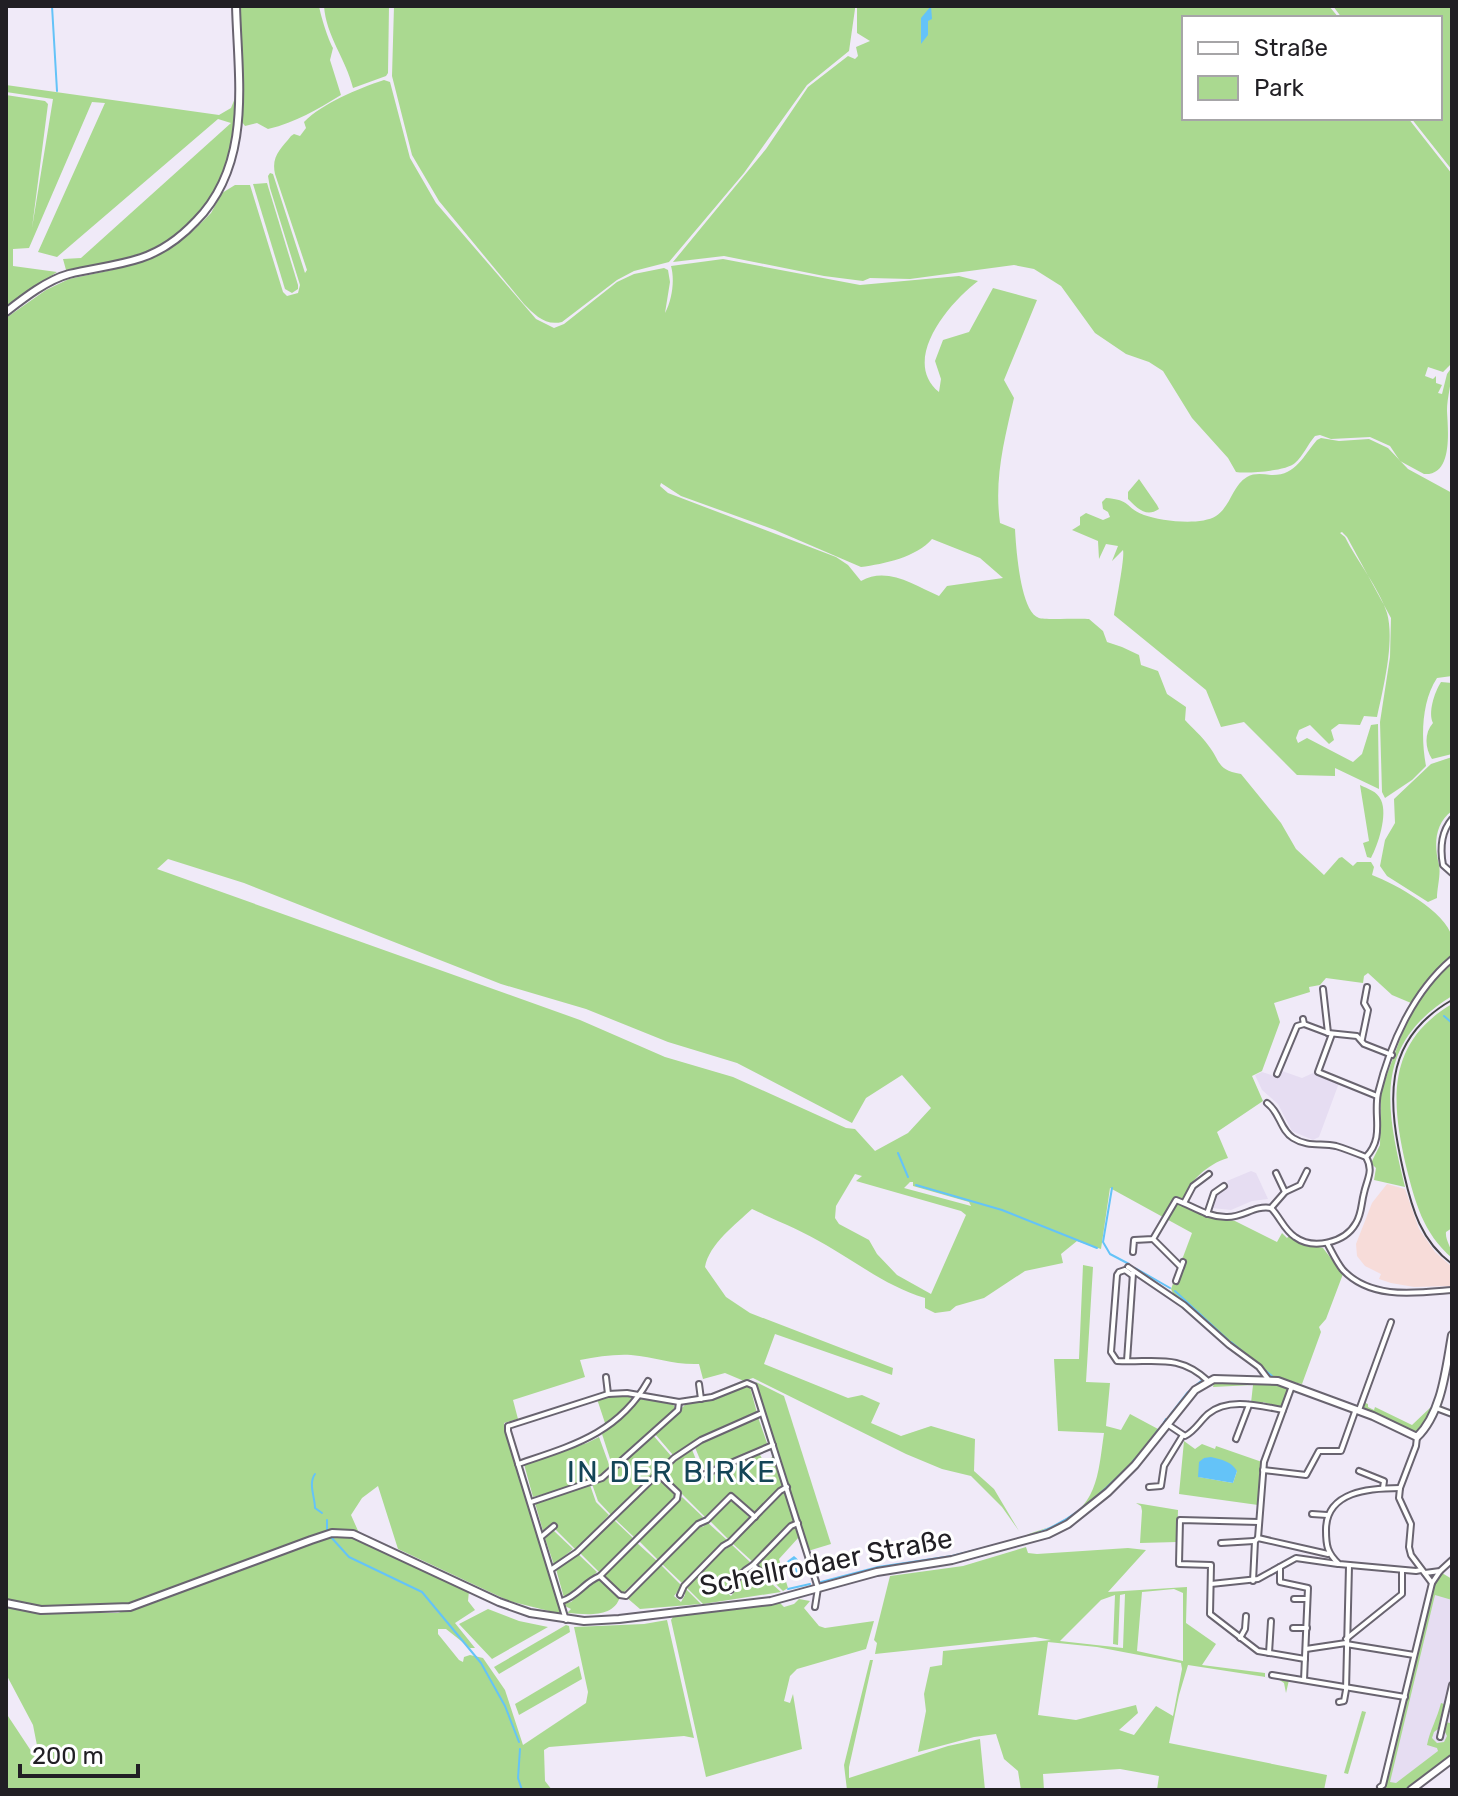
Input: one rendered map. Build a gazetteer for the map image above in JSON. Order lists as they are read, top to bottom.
{
  "streets": {
    "street": ["Schellrodaer Straße"]
  },
  "districts": ["IN DER BIRKE"],
  "legend": ["Straße", "Park"],
  "scale_bar": "200 m"
}
